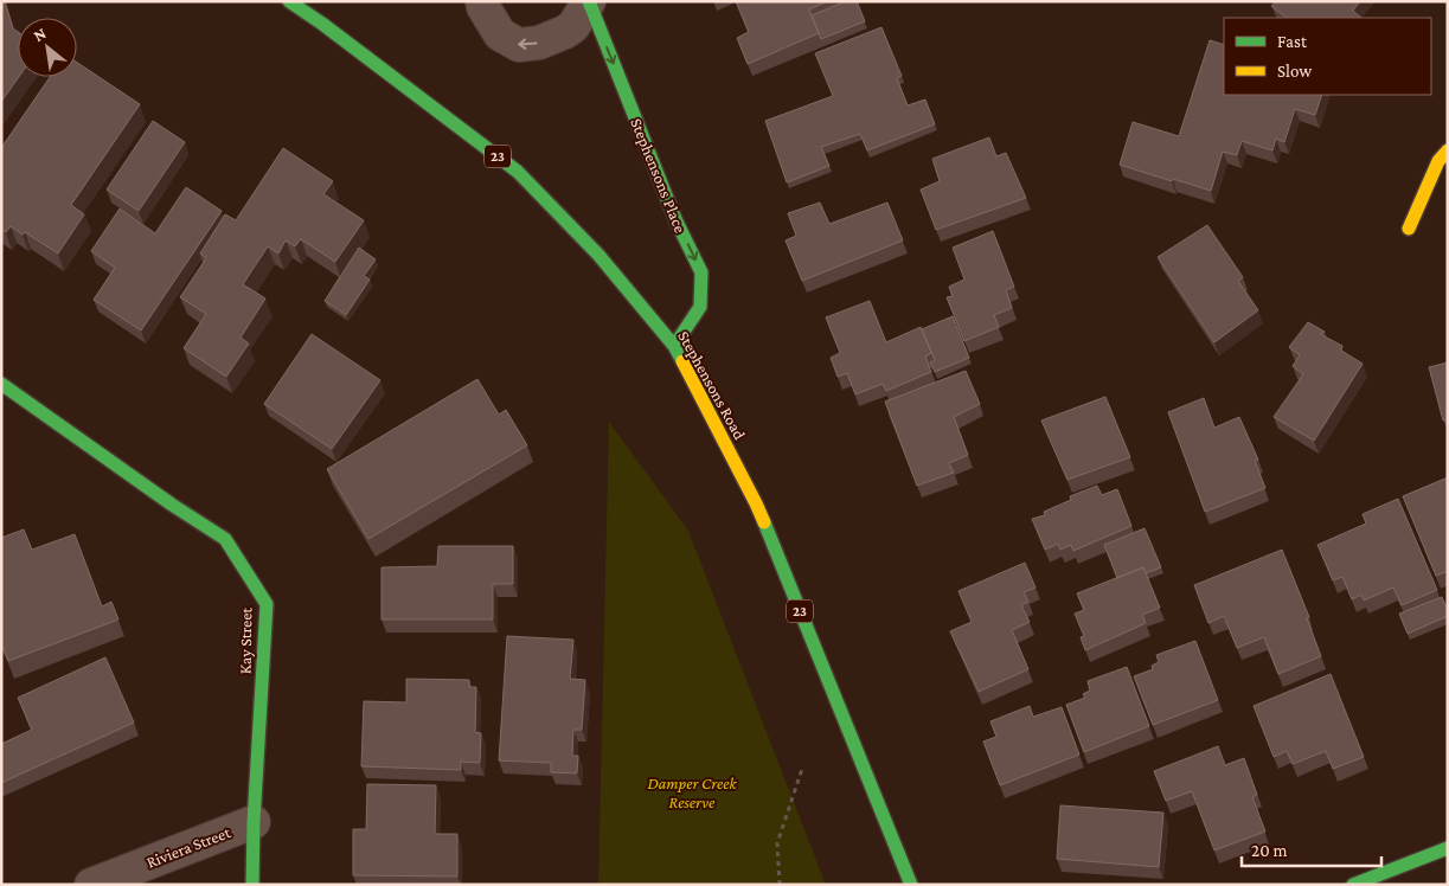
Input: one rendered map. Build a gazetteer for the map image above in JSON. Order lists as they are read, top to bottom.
{
  "streets": {
    "street": [
      "23",
      "Stephensons Place",
      "Stephensons Road",
      "Kay Street",
      "Riviera Street"
    ]
  },
  "crossings": [
    ["Stephensons Place", "Stephensons Road"],
    ["Kay Street", "Riviera Street"]
  ],
  "parks": ["Damper Creek Reserve"],
  "legend": ["Fast", "Slow"],
  "scale_bar": "20 m",
  "north": "top left"
}
